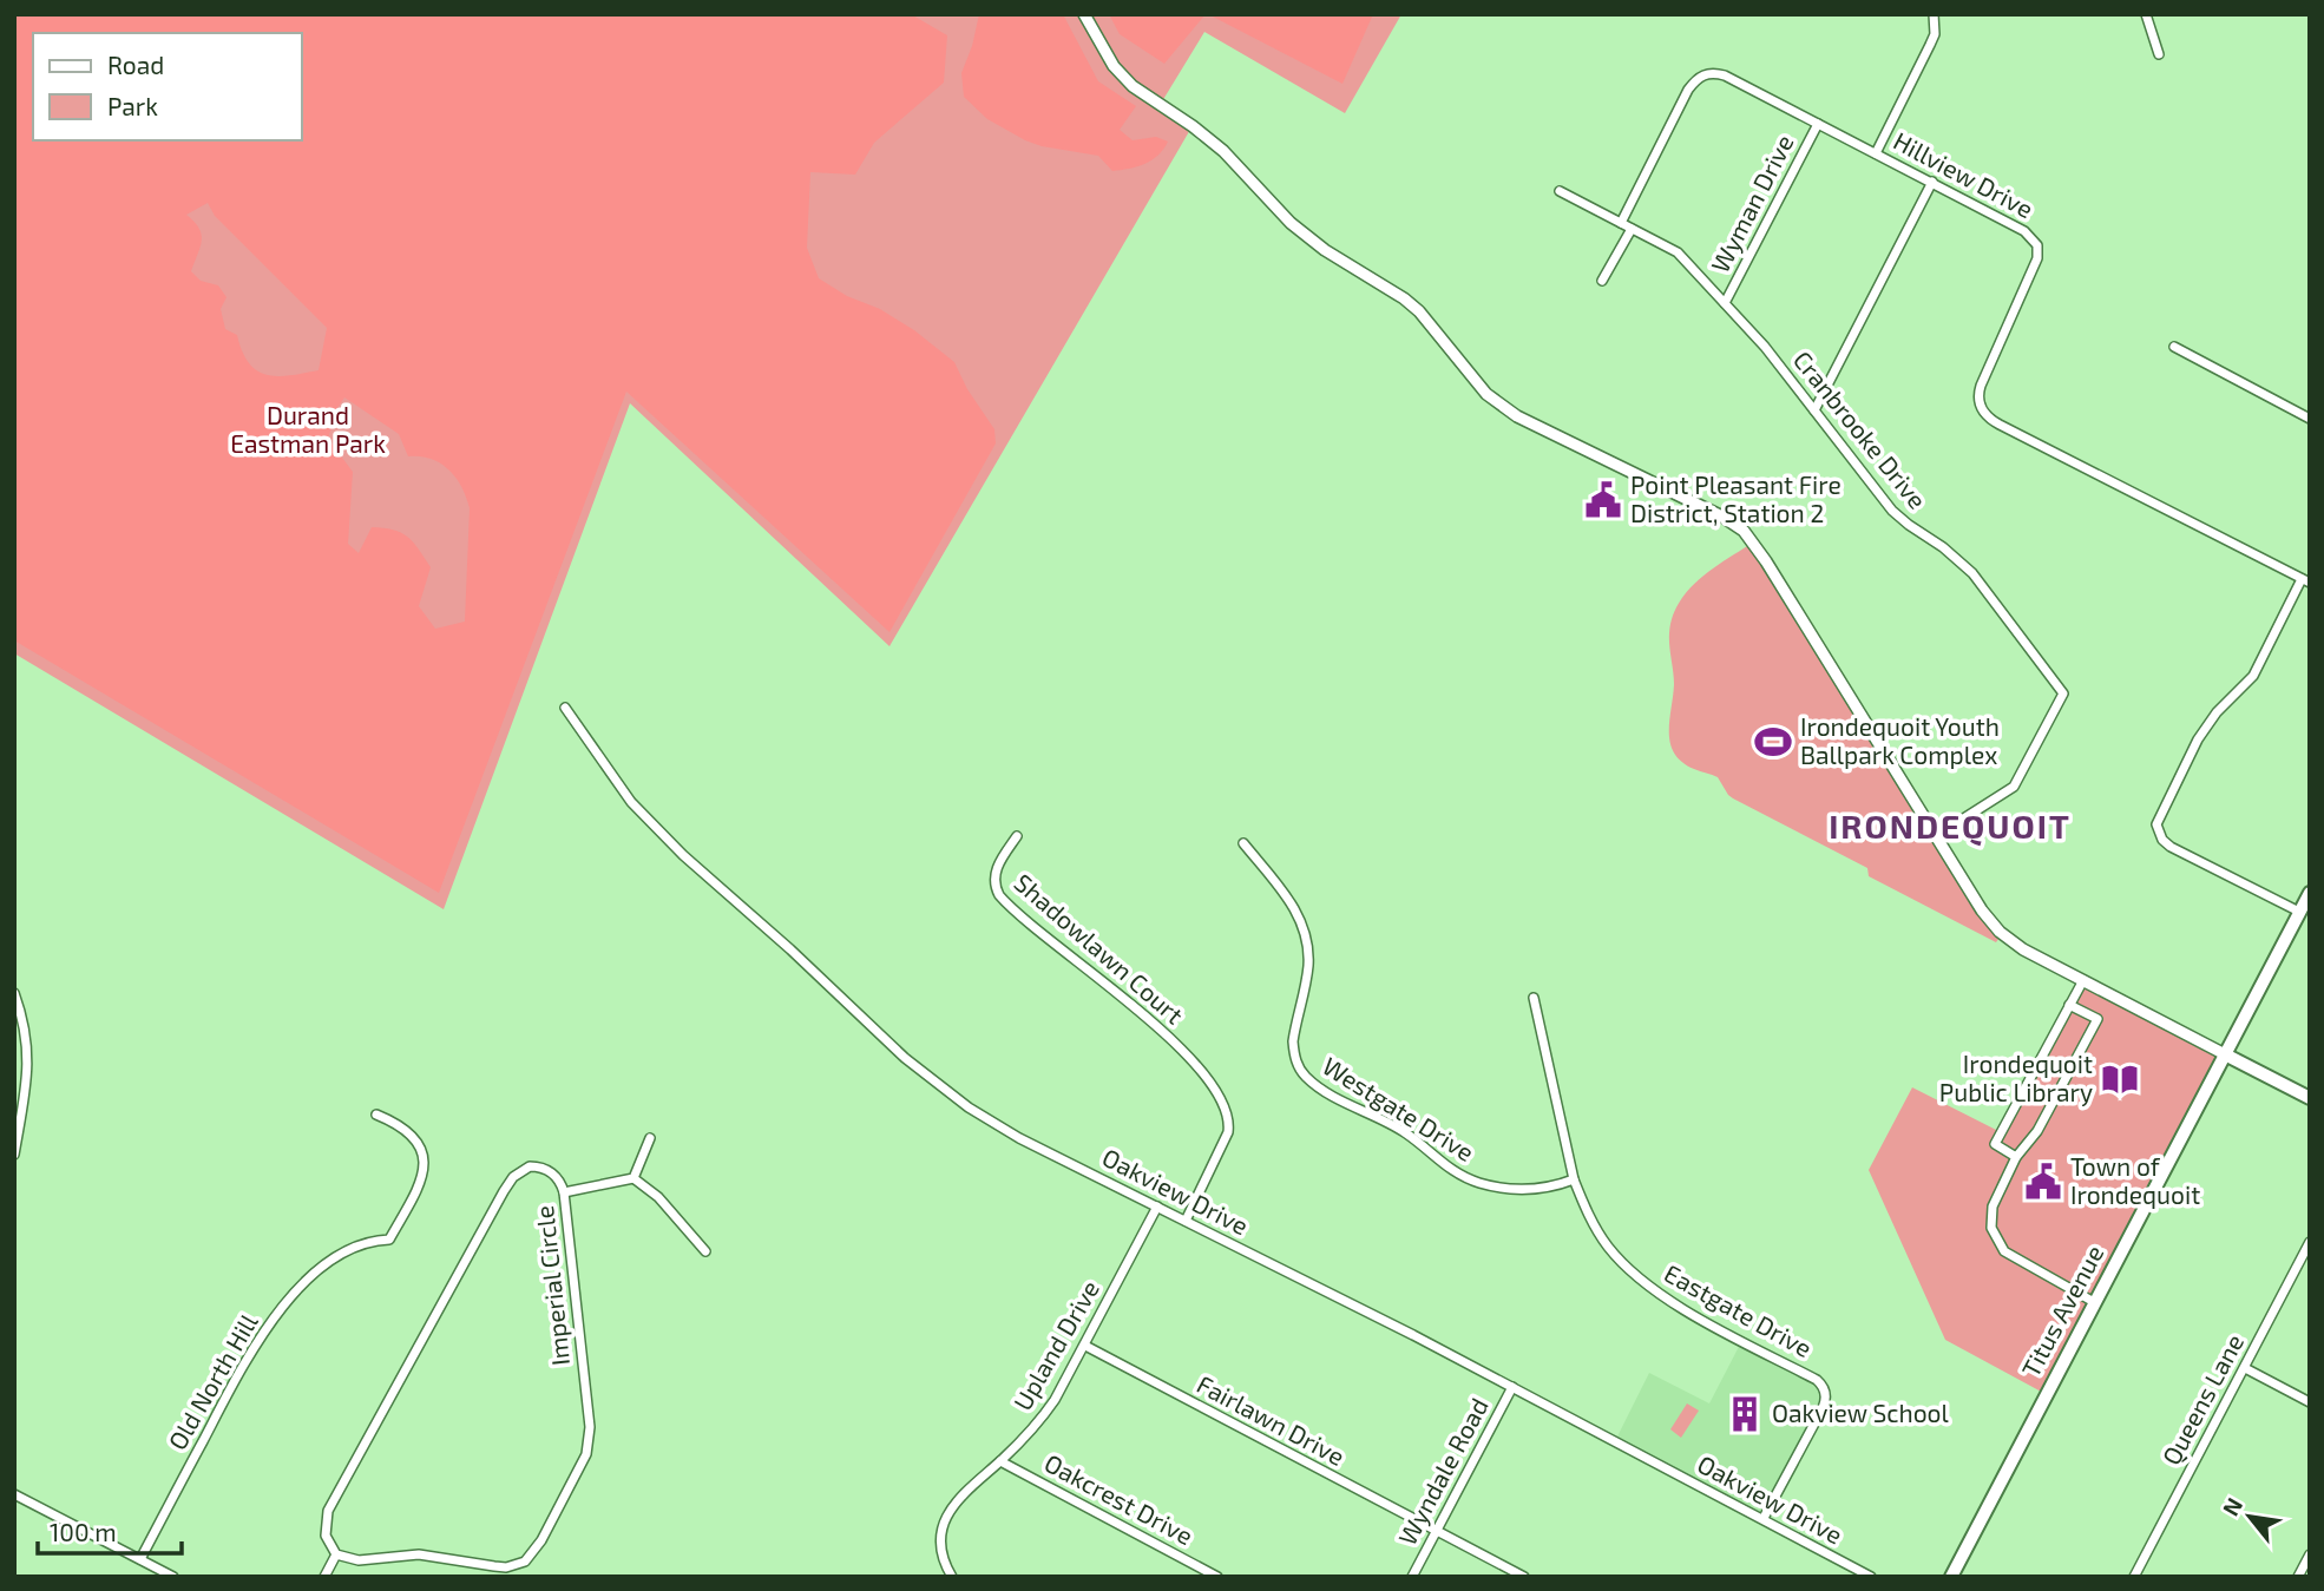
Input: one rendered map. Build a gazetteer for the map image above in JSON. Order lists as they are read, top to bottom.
{
  "streets": {
    "main road": ["Titus Avenue"],
    "street": [
      "Hillview Drive",
      "Wyman Drive",
      "Cranbrooke Drive",
      "Shadowlawn Court",
      "Westgate Drive",
      "Oakview Drive",
      "Imperial Circle",
      "Eastgate Drive",
      "Upland Drive",
      "Old North Hill",
      "Queens Lane",
      "Fairlawn Drive",
      "Wyndale Road",
      "Oakcrest Drive"
    ]
  },
  "crossings": [
    ["Hillview Drive", "Wyman Drive"],
    ["Hillview Drive", "Cranbrooke Drive"],
    ["Wyman Drive", "Cranbrooke Drive"],
    ["Shadowlawn Court", "Oakview Drive"],
    ["Westgate Drive", "Eastgate Drive"],
    ["Oakview Drive", "Eastgate Drive"],
    ["Oakview Drive", "Upland Drive"],
    ["Oakview Drive", "Wyndale Road"],
    ["Upland Drive", "Fairlawn Drive"],
    ["Upland Drive", "Oakcrest Drive"],
    ["Fairlawn Drive", "Wyndale Road"]
  ],
  "districts": ["IRONDEQUOIT"],
  "parks": ["Durand Eastman Park"],
  "places": {
    "public building": ["Point Pleasant Fire District, Station 2", "Town of Irondequoit"],
    "sports": ["Irondequoit Youth Ballpark Complex"],
    "library": ["Irondequoit Public Library"],
    "building": ["Oakview School"]
  },
  "legend": ["Road", "Park"],
  "scale_bar": "100 m",
  "north": "top left"
}
